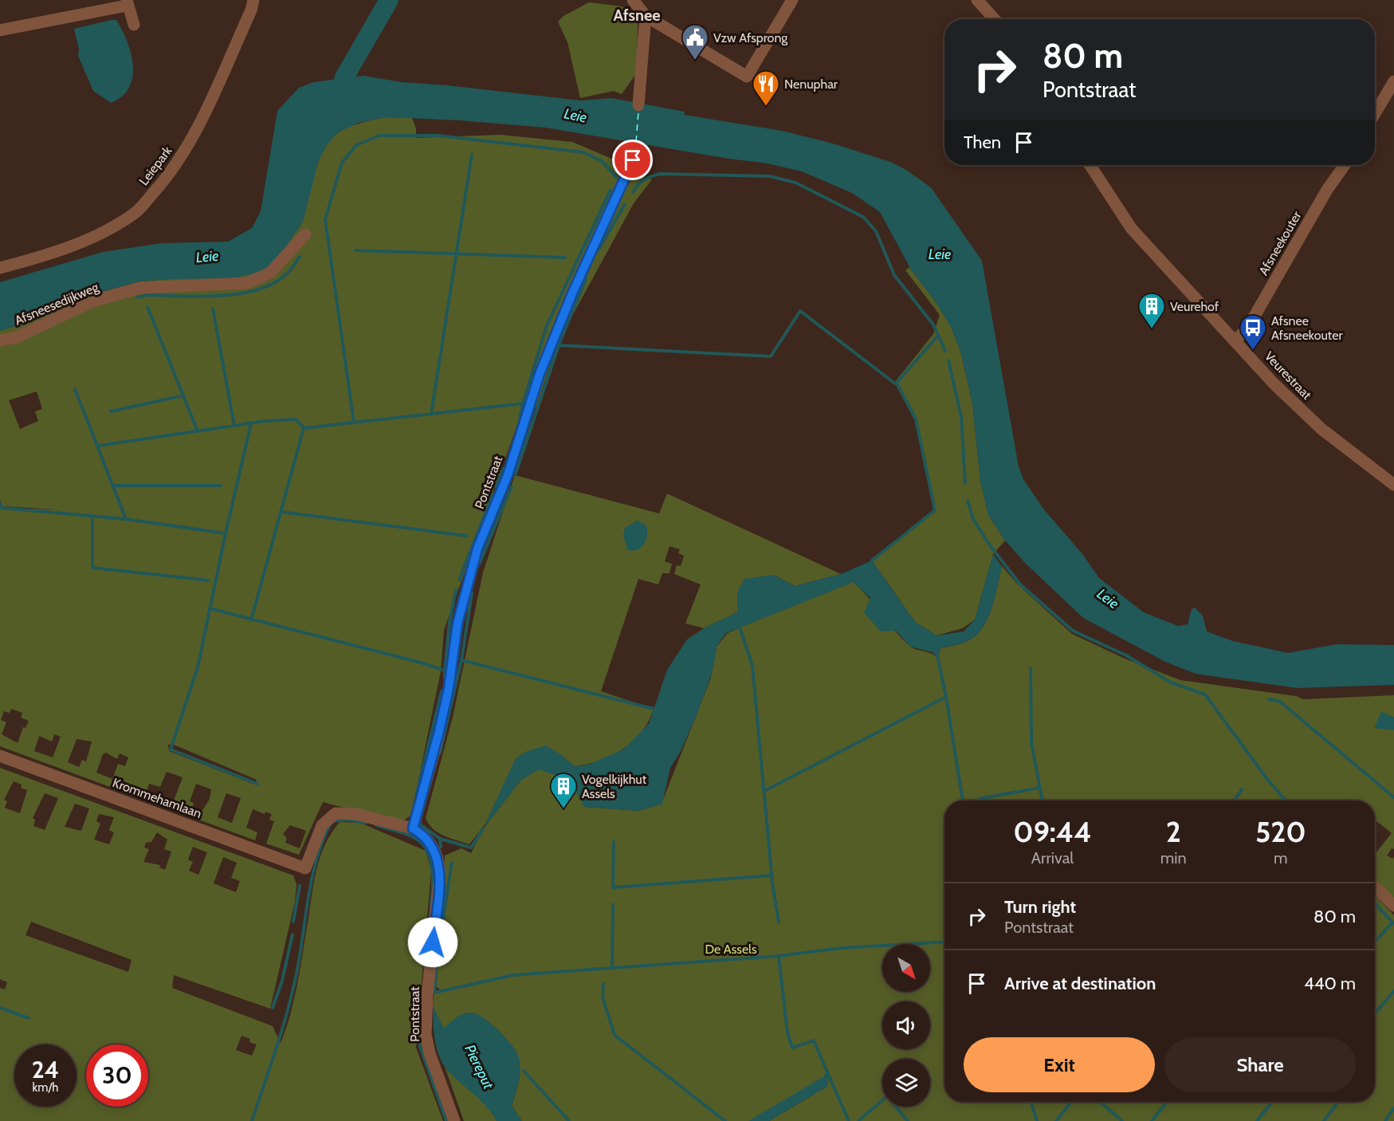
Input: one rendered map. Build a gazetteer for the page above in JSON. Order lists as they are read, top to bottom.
{
  "streets": {
    "street": [
      "Leiepark",
      "Afsneekouter",
      "Afsneesedijkweg",
      "Veurestraat",
      "Pontstraat",
      "Krommehamlaan"
    ]
  },
  "crossings": [
    ["Afsneekouter", "Veurestraat"],
    ["Pontstraat", "Krommehamlaan"]
  ],
  "districts": ["Afsnee"],
  "water": ["Leie", "Piereput"],
  "parks": ["De Assels"],
  "places": {
    "public building": ["Vzw Afsprong"],
    "restaurant": ["Nenuphar"],
    "building": ["Veurehof", "Vogelkijkhut Assels"],
    "bus stop": ["Afsnee Afsneekouter"]
  },
  "north": "bottom right",
  "page": {
    "turn": ["80 m", "Pontstraat"],
    "then": "Then",
    "eta": [
      "09:44",
      "Arrival",
      "2",
      "min",
      "520",
      "m"
    ],
    "list": [
      {
        "name": "Turn right",
        "note": "Pontstraat",
        "value": "80 m"
      },
      {
        "name": "Arrive at destination",
        "value": "440 m"
      }
    ],
    "buttons": ["Exit", "Share"],
    "speed": "24 km/h",
    "limit": "30"
  }
}
